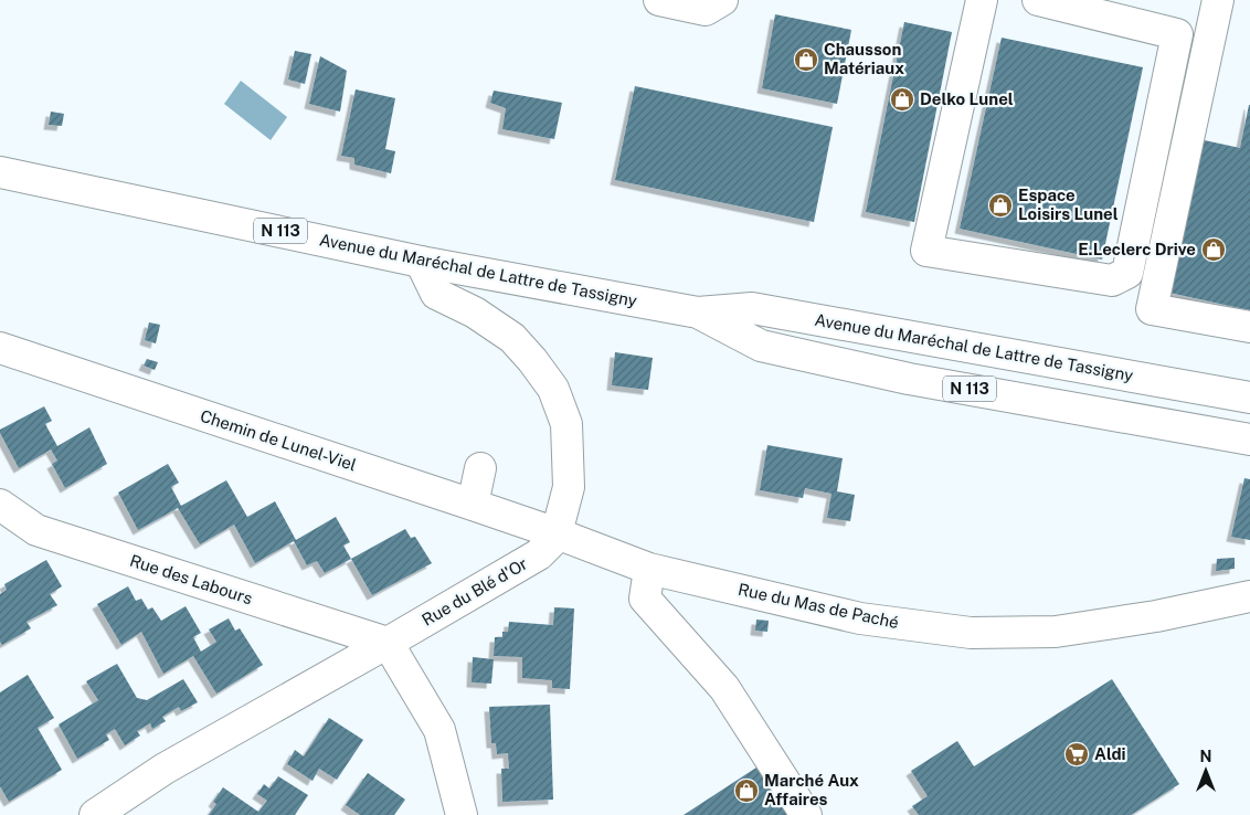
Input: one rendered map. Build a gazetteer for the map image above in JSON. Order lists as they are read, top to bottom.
{
  "streets": {
    "street": [
      "N 113",
      "Avenue du Maréchal de Lattre de Tassigny",
      "Chemin de Lunel-Viel",
      "Rue des Labours",
      "Rue du Blé d'Or",
      "Rue du Mas de Paché"
    ]
  },
  "crossings": [
    ["Avenue du Maréchal de Lattre de Tassigny", "Rue du Blé d'Or"],
    ["Chemin de Lunel-Viel", "Rue du Blé d'Or"],
    ["Chemin de Lunel-Viel", "Rue du Mas de Paché"],
    ["Rue des Labours", "Rue du Blé d'Or"],
    ["Rue du Blé d'Or", "Rue du Mas de Paché"]
  ],
  "places": {
    "shop": [
      "Chausson Matériaux",
      "Delko Lunel",
      "Espace Loisirs Lunel",
      "E.Leclerc Drive",
      "Marché Aux Affaires"
    ],
    "supermarket": ["Aldi"]
  },
  "north": "top"
}
